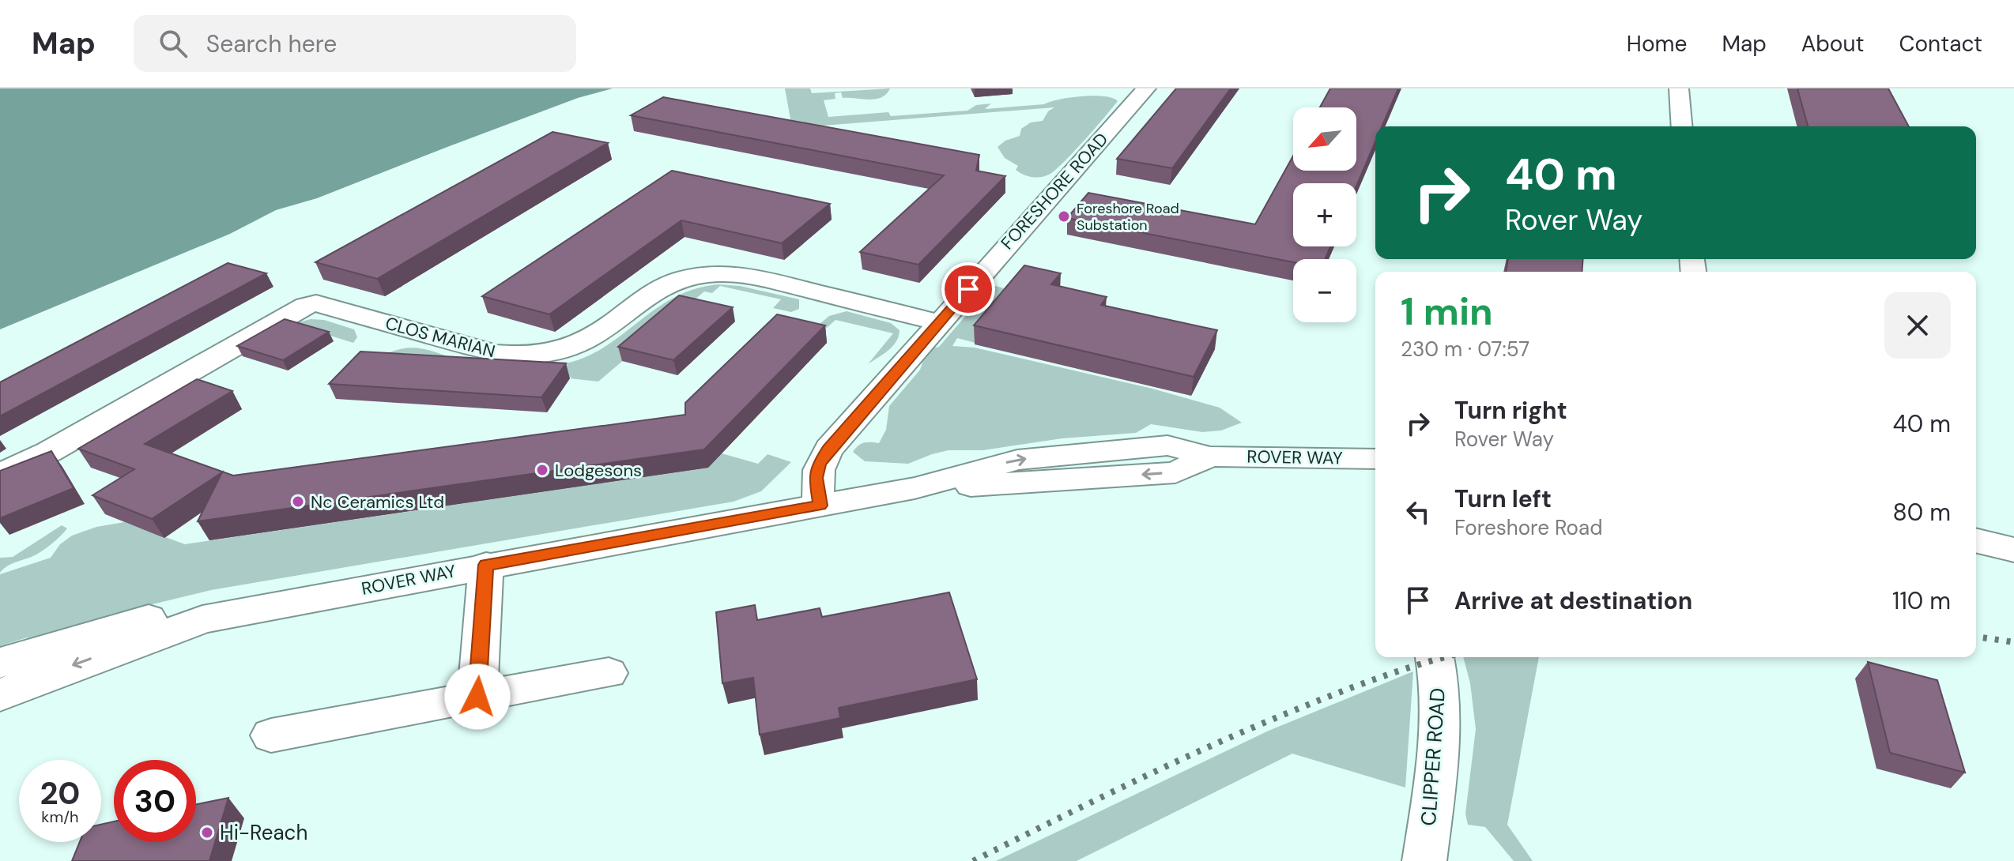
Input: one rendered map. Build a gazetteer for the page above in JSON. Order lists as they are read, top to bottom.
{
  "streets": {
    "street": [
      "FORESHORE ROAD",
      "CLOS MARIAN",
      "ROVER WAY",
      "CLIPPER ROAD"
    ]
  },
  "crossings": [
    ["FORESHORE ROAD", "CLOS MARIAN"],
    ["FORESHORE ROAD", "ROVER WAY"]
  ],
  "places": [
    "Foreshore Road Substation",
    "Lodgesons",
    "Nc Ceramics Ltd",
    "Hi-Reach"
  ],
  "north": "bottom left",
  "page": {
    "header": "Map",
    "search": "Search here",
    "nav": [
      "Home",
      "Map",
      "About",
      "Contact"
    ],
    "map_buttons": ["+", "−"],
    "turn": ["40 m", "Rover Way"],
    "heading": ["1 min", "230 m · 07:57"],
    "list": [
      {
        "name": "Turn right",
        "note": "Rover Way",
        "value": "40 m"
      },
      {
        "name": "Turn left",
        "note": "Foreshore Road",
        "value": "80 m"
      },
      {
        "name": "Arrive at destination",
        "value": "110 m"
      }
    ],
    "speed": "20 km/h",
    "limit": "30"
  }
}
